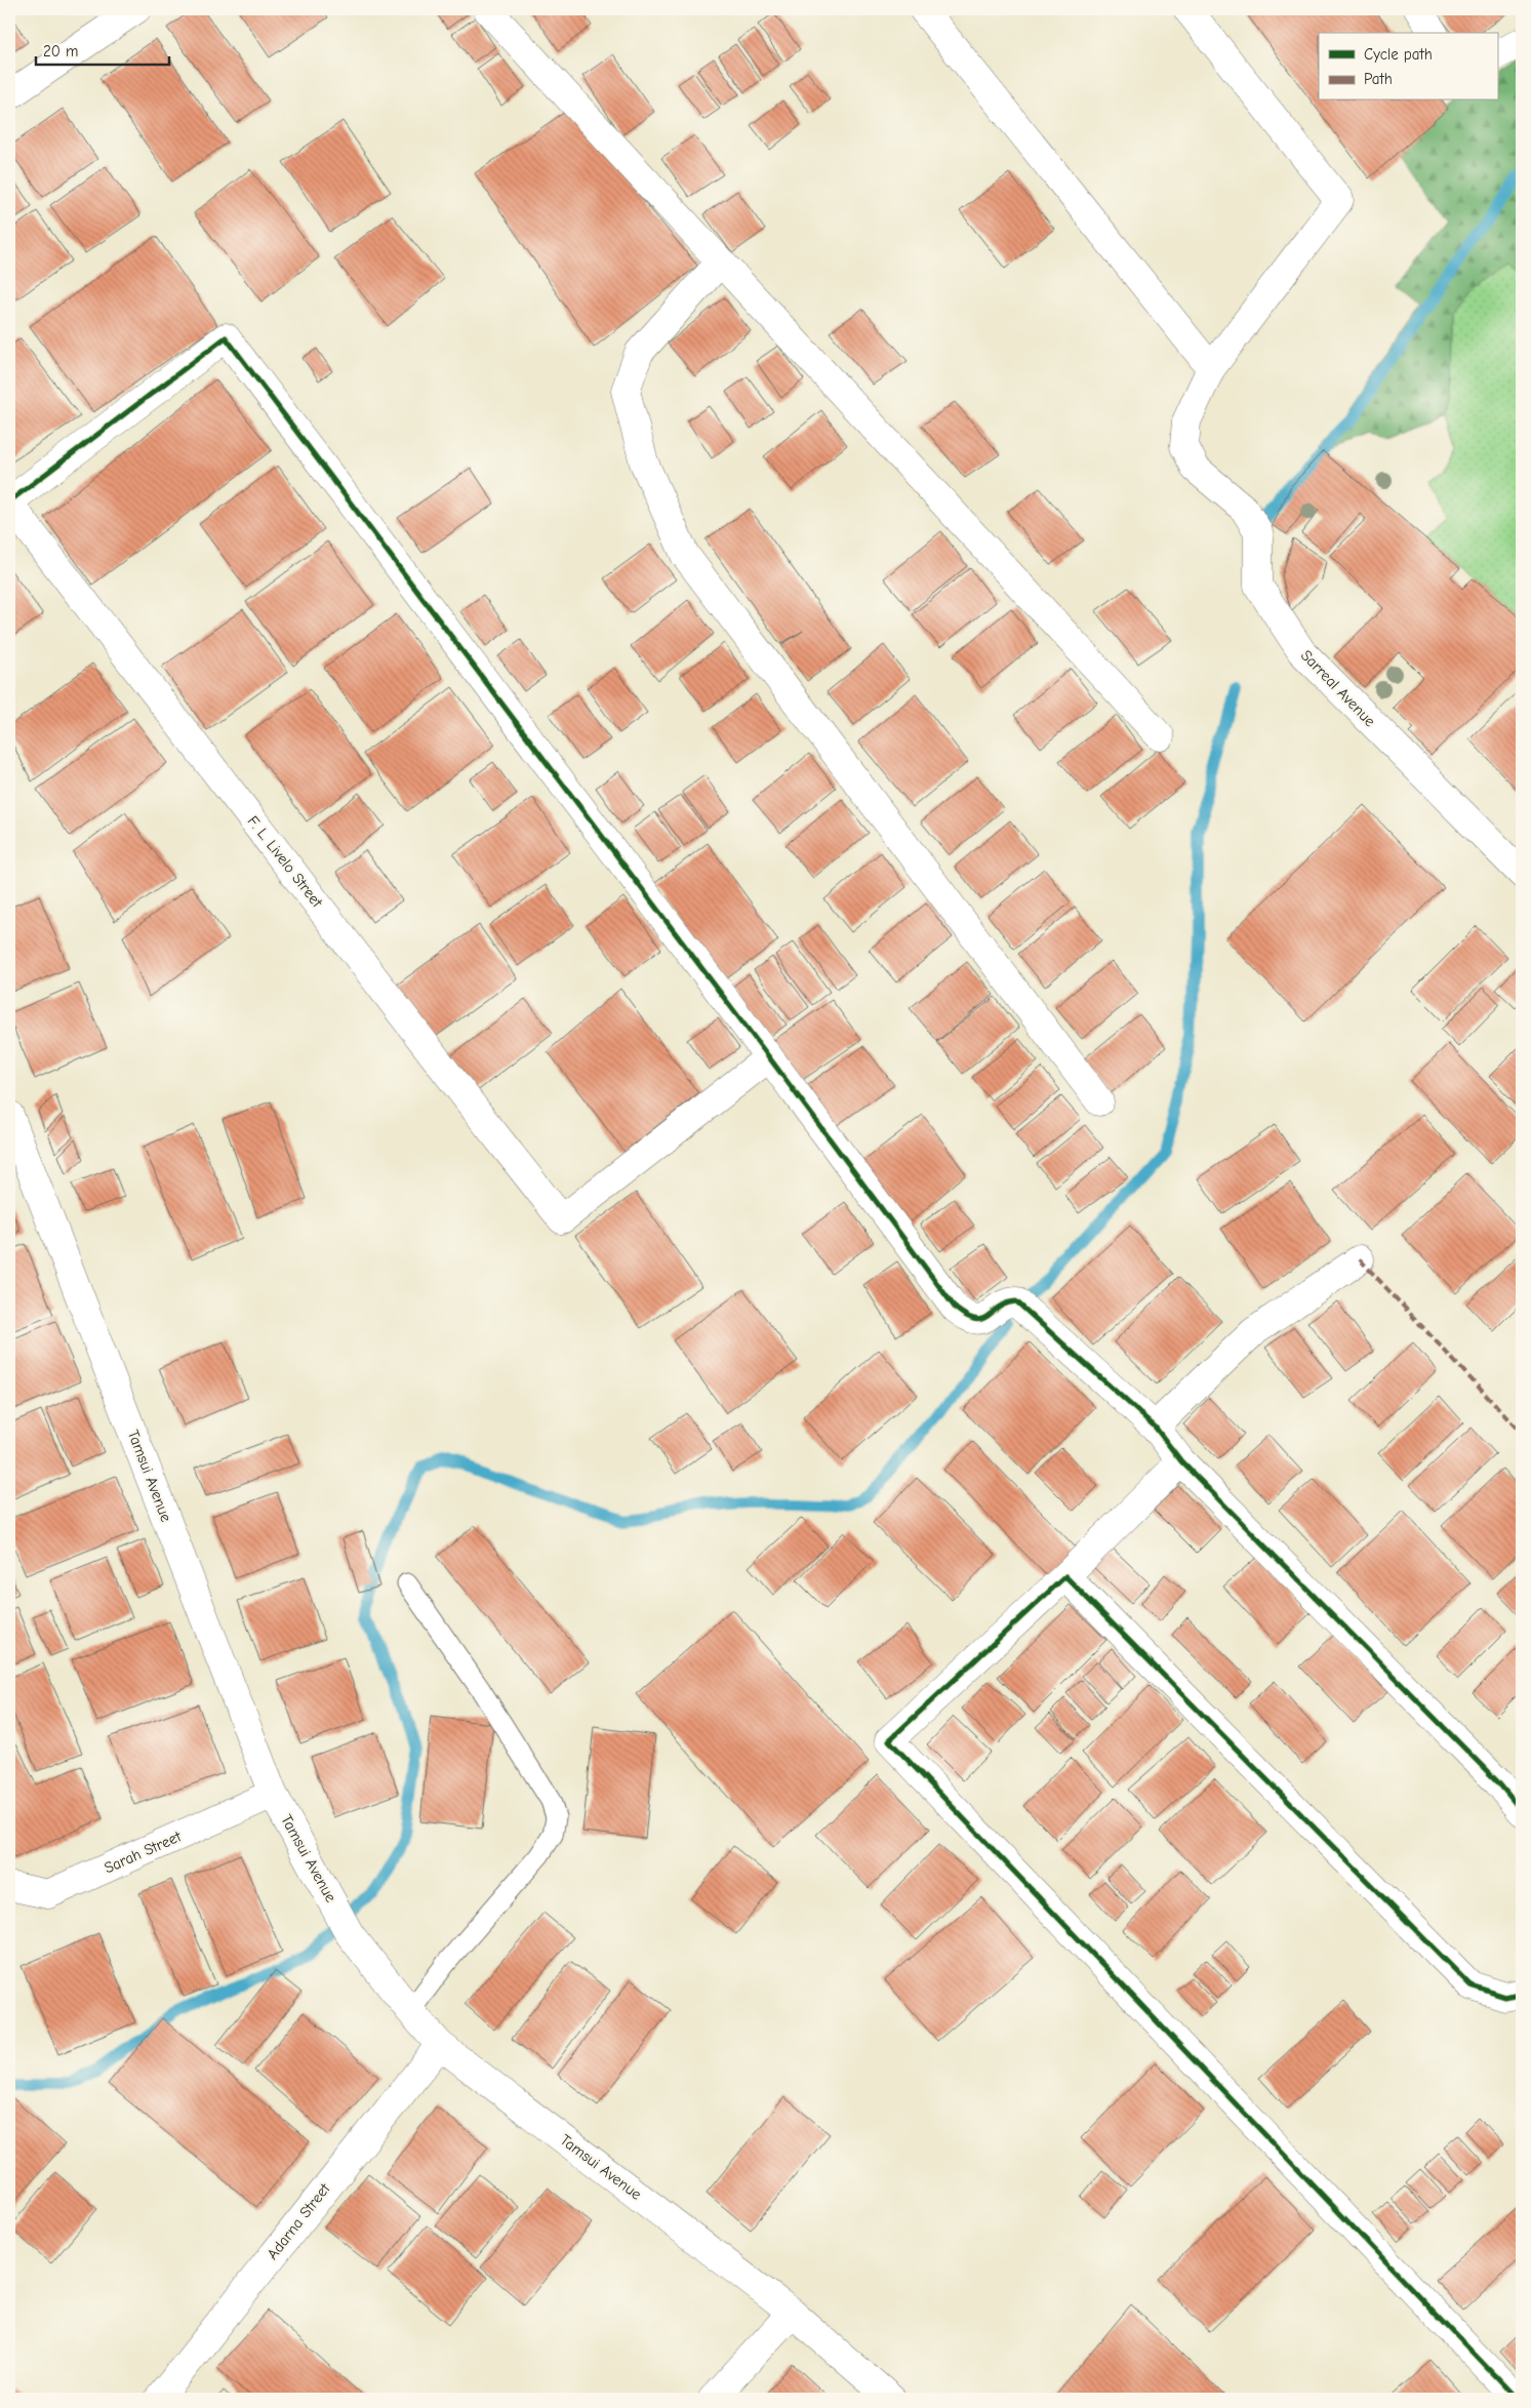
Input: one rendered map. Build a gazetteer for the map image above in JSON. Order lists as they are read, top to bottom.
{
  "streets": {
    "street": [
      "Sarreal Avenue",
      "F. L. Livelo Street",
      "Tamsui Avenue",
      "Sarah Street",
      "Adarna Street"
    ]
  },
  "crossings": [
    ["Tamsui Avenue", "Sarah Street"],
    ["Tamsui Avenue", "Adarna Street"]
  ],
  "legend": ["Cycle path", "Path"],
  "scale_bar": "20 m"
}
